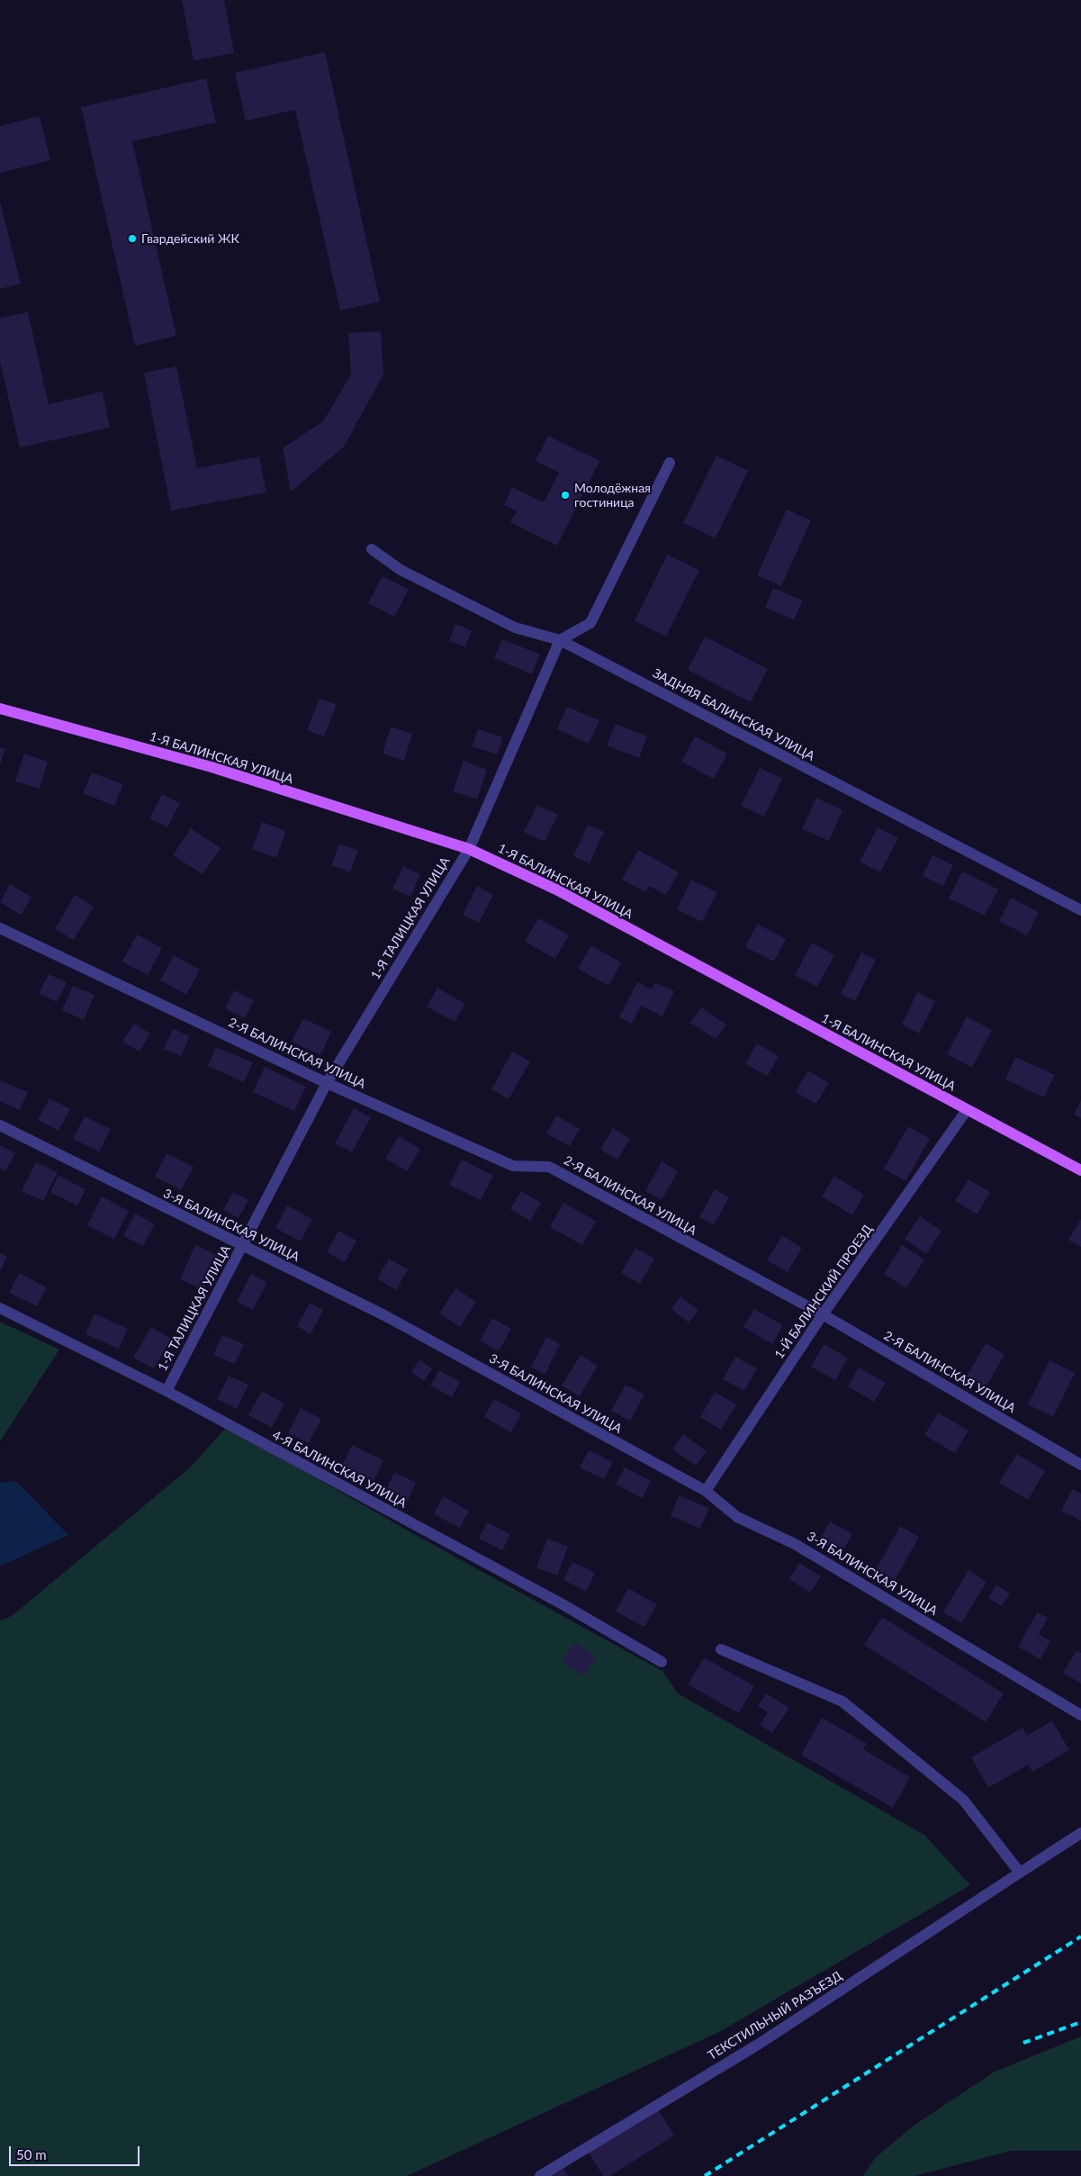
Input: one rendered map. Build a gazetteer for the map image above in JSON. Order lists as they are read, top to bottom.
{
  "streets": {
    "main road": ["1-Я БАЛИНСКАЯ УЛИЦА"],
    "street": [
      "ЗАДНЯЯ БАЛИНСКАЯ УЛИЦА",
      "1-Я ТАЛИЦКАЯ УЛИЦА",
      "2-Я БАЛИНСКАЯ УЛИЦА",
      "3-Я БАЛИНСКАЯ УЛИЦА",
      "1-Й БАЛИНСКИЙ ПРОЕЗД",
      "4-Я БАЛИНСКАЯ УЛИЦА",
      "ТЕКСТИЛЬНЫЙ РАЗЪЕЗД"
    ]
  },
  "crossings": [
    ["ЗАДНЯЯ БАЛИНСКАЯ УЛИЦА", "1-Я ТАЛИЦКАЯ УЛИЦА"],
    ["1-Я БАЛИНСКАЯ УЛИЦА", "1-Я ТАЛИЦКАЯ УЛИЦА"],
    ["1-Я БАЛИНСКАЯ УЛИЦА", "1-Й БАЛИНСКИЙ ПРОЕЗД"],
    ["1-Я ТАЛИЦКАЯ УЛИЦА", "2-Я БАЛИНСКАЯ УЛИЦА"],
    ["1-Я ТАЛИЦКАЯ УЛИЦА", "3-Я БАЛИНСКАЯ УЛИЦА"],
    ["1-Я ТАЛИЦКАЯ УЛИЦА", "4-Я БАЛИНСКАЯ УЛИЦА"],
    ["2-Я БАЛИНСКАЯ УЛИЦА", "1-Й БАЛИНСКИЙ ПРОЕЗД"],
    ["3-Я БАЛИНСКАЯ УЛИЦА", "1-Й БАЛИНСКИЙ ПРОЕЗД"]
  ],
  "places": ["Гвардейский ЖК", "Молодёжная гостиница"],
  "scale_bar": "50 m"
}
